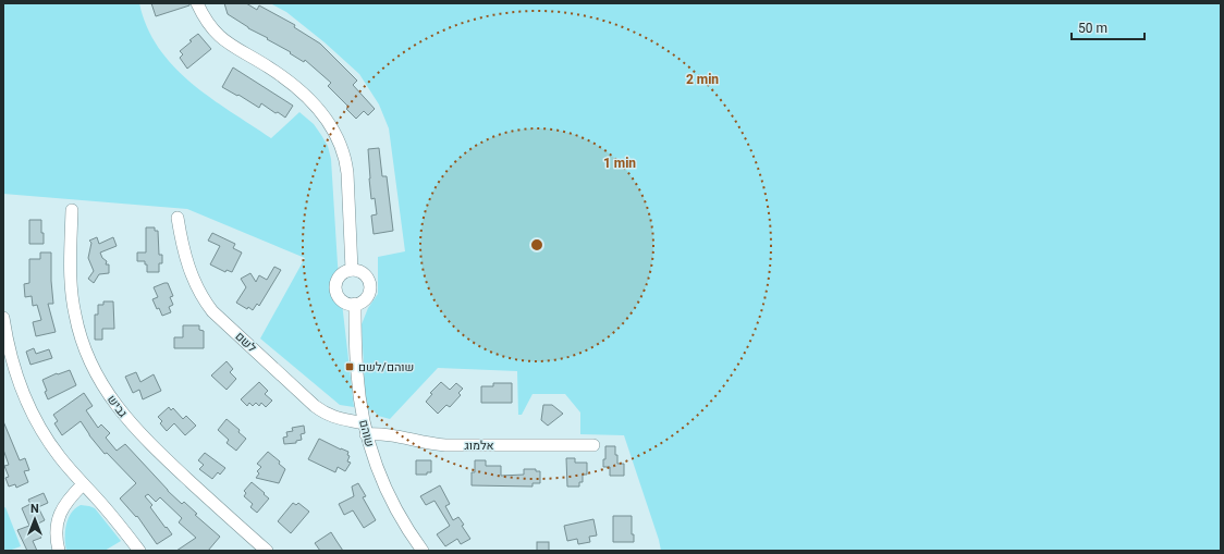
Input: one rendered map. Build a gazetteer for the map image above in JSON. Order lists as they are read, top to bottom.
{
  "streets": {
    "street": [
      "לשם",
      "גביש",
      "שוהם",
      "אלמוג"
    ]
  },
  "crossings": [
    ["לשם", "שוהם"],
    ["לשם", "אלמוג"],
    ["שוהם", "אלמוג"]
  ],
  "places": {
    "transit": ["שוהם/לשם"]
  },
  "scale_bar": "50 m",
  "north": "top",
  "rings": ["2 min", "1 min"]
}
